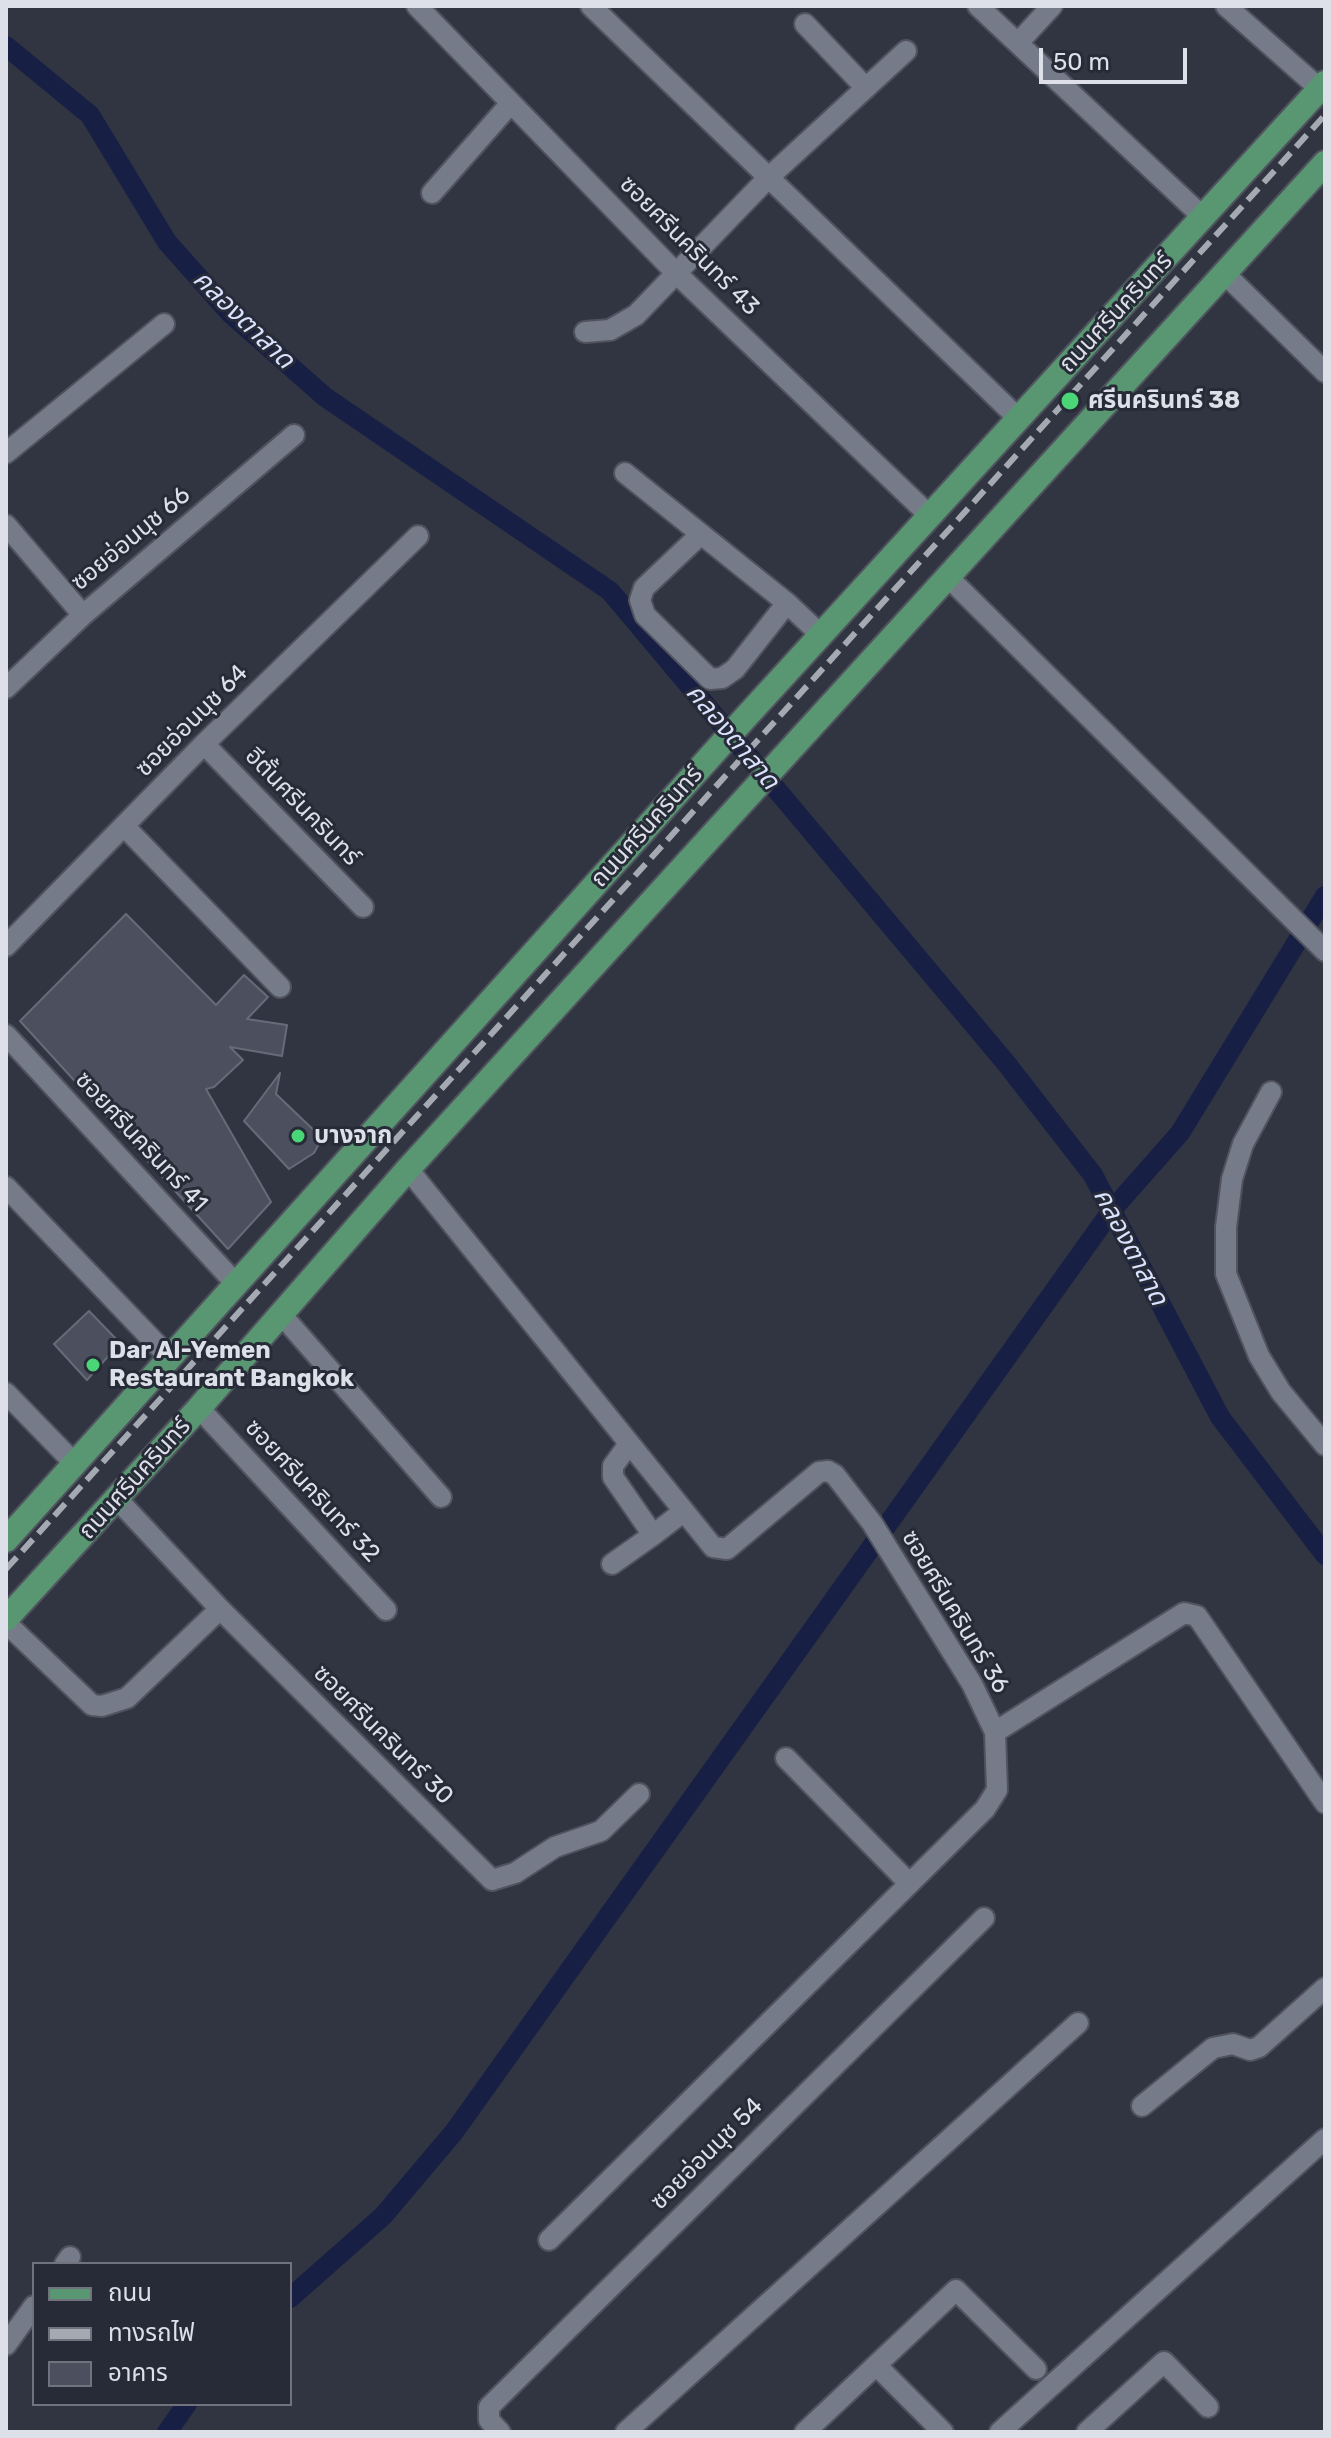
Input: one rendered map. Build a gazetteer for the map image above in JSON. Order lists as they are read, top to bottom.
{
  "streets": {
    "main road": ["ถนนศรีนครินทร์"],
    "street": [
      "ซอยศรีนครินทร์ 43",
      "ซอยอ่อนนุช 66",
      "ซอยอ่อนนุช 64",
      "อีตั้นศรีนครินทร์",
      "ซอยศรีนครินทร์ 41",
      "ซอยศรีนครินทร์ 32",
      "ซอยศรีนครินทร์ 36",
      "ซอยศรีนครินทร์ 30",
      "ซอยอ่อนนุช 54"
    ]
  },
  "crossings": [
    ["ซอยศรีนครินทร์ 43", "ถนนศรีนครินทร์"],
    ["ถนนศรีนครินทร์", "ซอยศรีนครินทร์ 41"],
    ["ถนนศรีนครินทร์", "ซอยศรีนครินทร์ 32"],
    ["ถนนศรีนครินทร์", "ซอยศรีนครินทร์ 36"],
    ["ถนนศรีนครินทร์", "ซอยศรีนครินทร์ 30"],
    ["ซอยอ่อนนุช 64", "อีตั้นศรีนครินทร์"]
  ],
  "water": ["คลองตาสาด"],
  "places": ["ศรีนครินทร์ 38", "บางจาก", "Dar Al-Yemen Restaurant Bangkok"],
  "legend": ["ถนน", "ทางรถไฟ", "อาคาร"],
  "scale_bar": "50 m"
}
